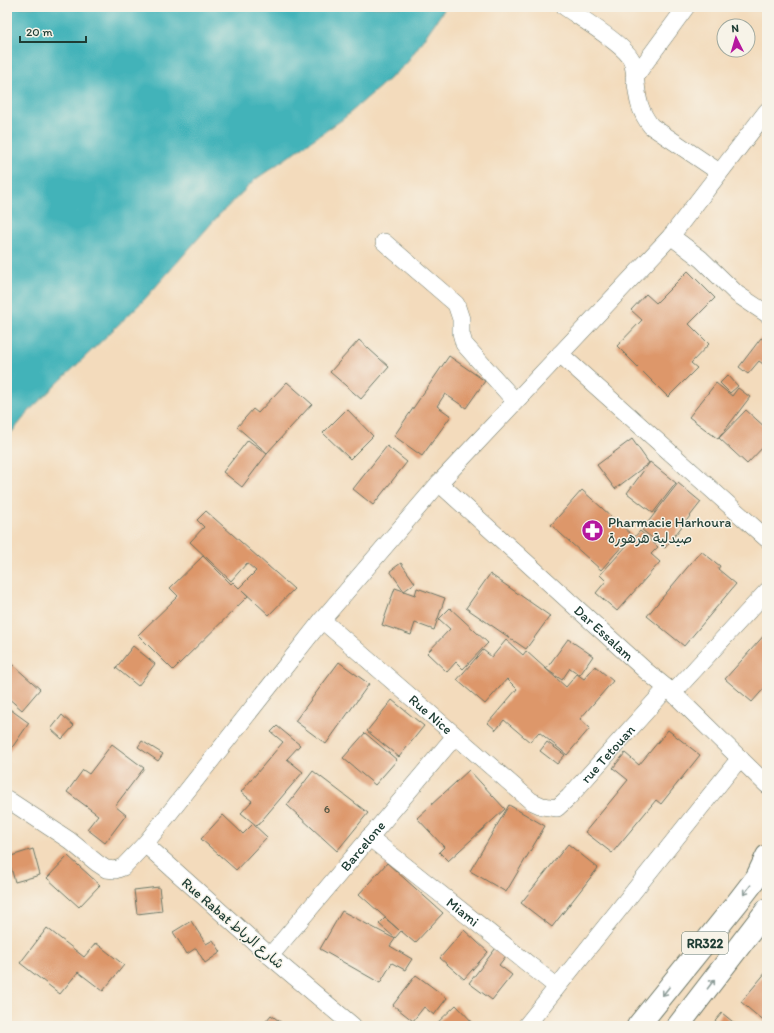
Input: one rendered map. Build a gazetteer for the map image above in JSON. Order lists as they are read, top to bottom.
{
  "streets": {
    "main road": ["RR322"],
    "street": [
      "Dar Essalam",
      "Rue Nice",
      "rue Tetouan",
      "Barcelone",
      "Miami",
      "Rue Rabat شارع الرباط"
    ]
  },
  "crossings": [
    ["Dar Essalam", "rue Tetouan"],
    ["Rue Nice", "rue Tetouan"],
    ["Rue Nice", "Barcelone"],
    ["Barcelone", "Miami"],
    ["Barcelone", "Rue Rabat شارع الرباط"]
  ],
  "places": {
    "pharmacy": ["Pharmacie Harhoura صيدلية هرهورة"]
  },
  "house_numbers": ["6"],
  "scale_bar": "20 m",
  "north": "top"
}
